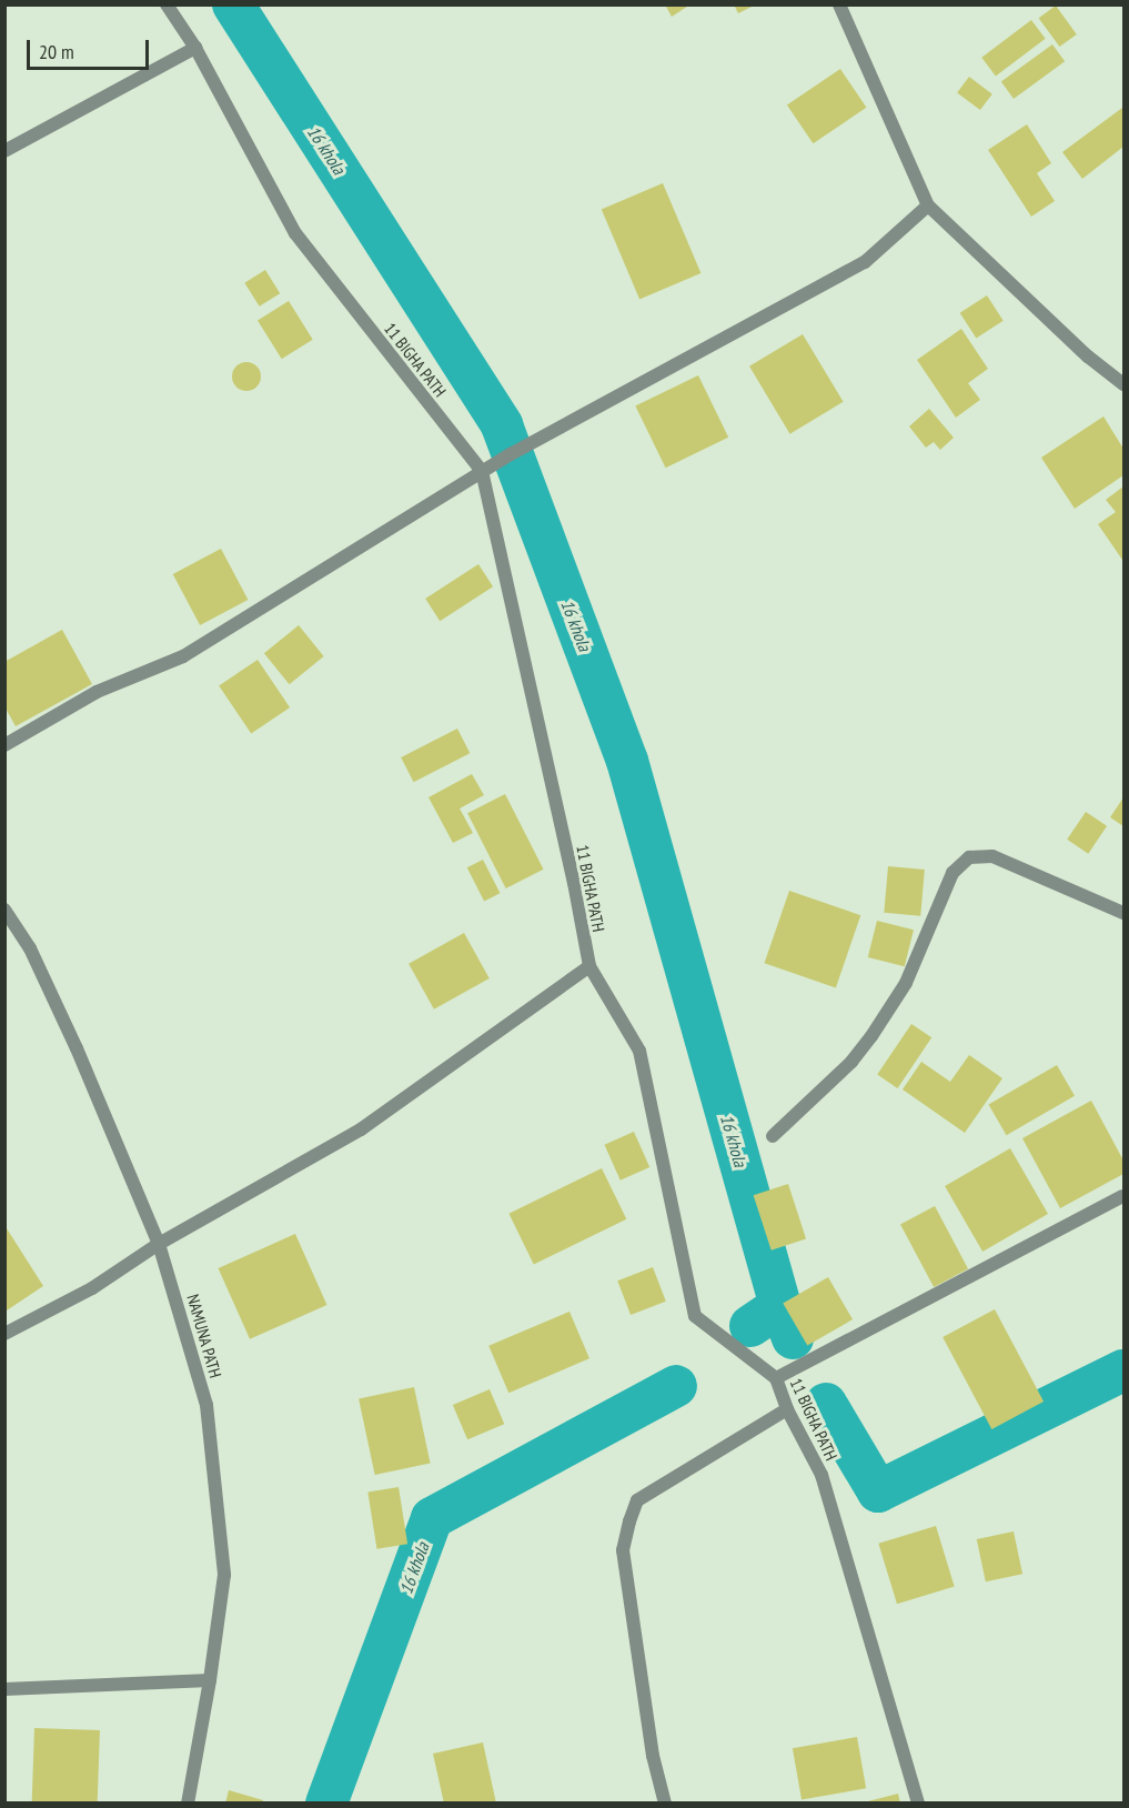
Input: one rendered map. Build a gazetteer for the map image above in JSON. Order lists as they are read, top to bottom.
{
  "streets": {
    "street": ["11 BIGHA PATH", "NAMUNA PATH"]
  },
  "water": ["16 khola"],
  "scale_bar": "20 m"
}
